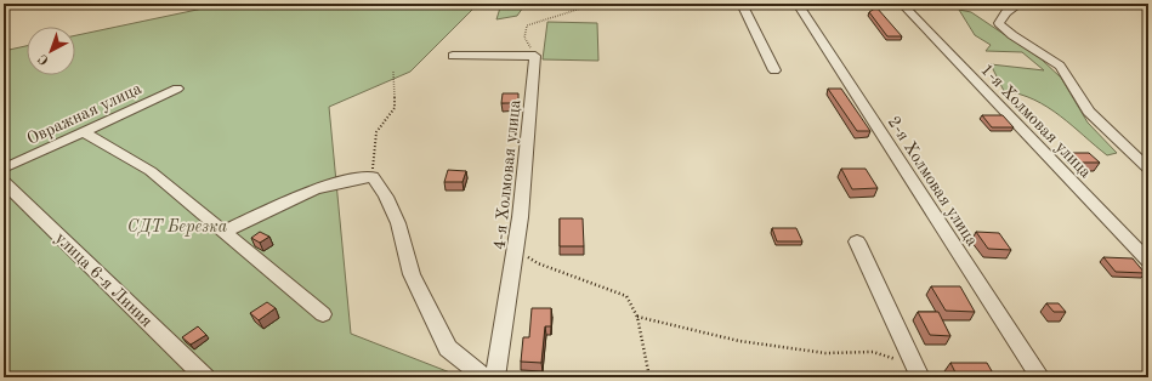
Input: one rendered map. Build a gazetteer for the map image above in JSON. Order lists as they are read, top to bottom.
{
  "streets": {
    "street": [
      "Овражная улица",
      "1-я Холмовая улица",
      "4-я Холмовая улица",
      "2-я Холмовая улица",
      "улица 6-я Линия"
    ]
  },
  "parks": ["СДТ Березка"],
  "north": "bottom left"
}
